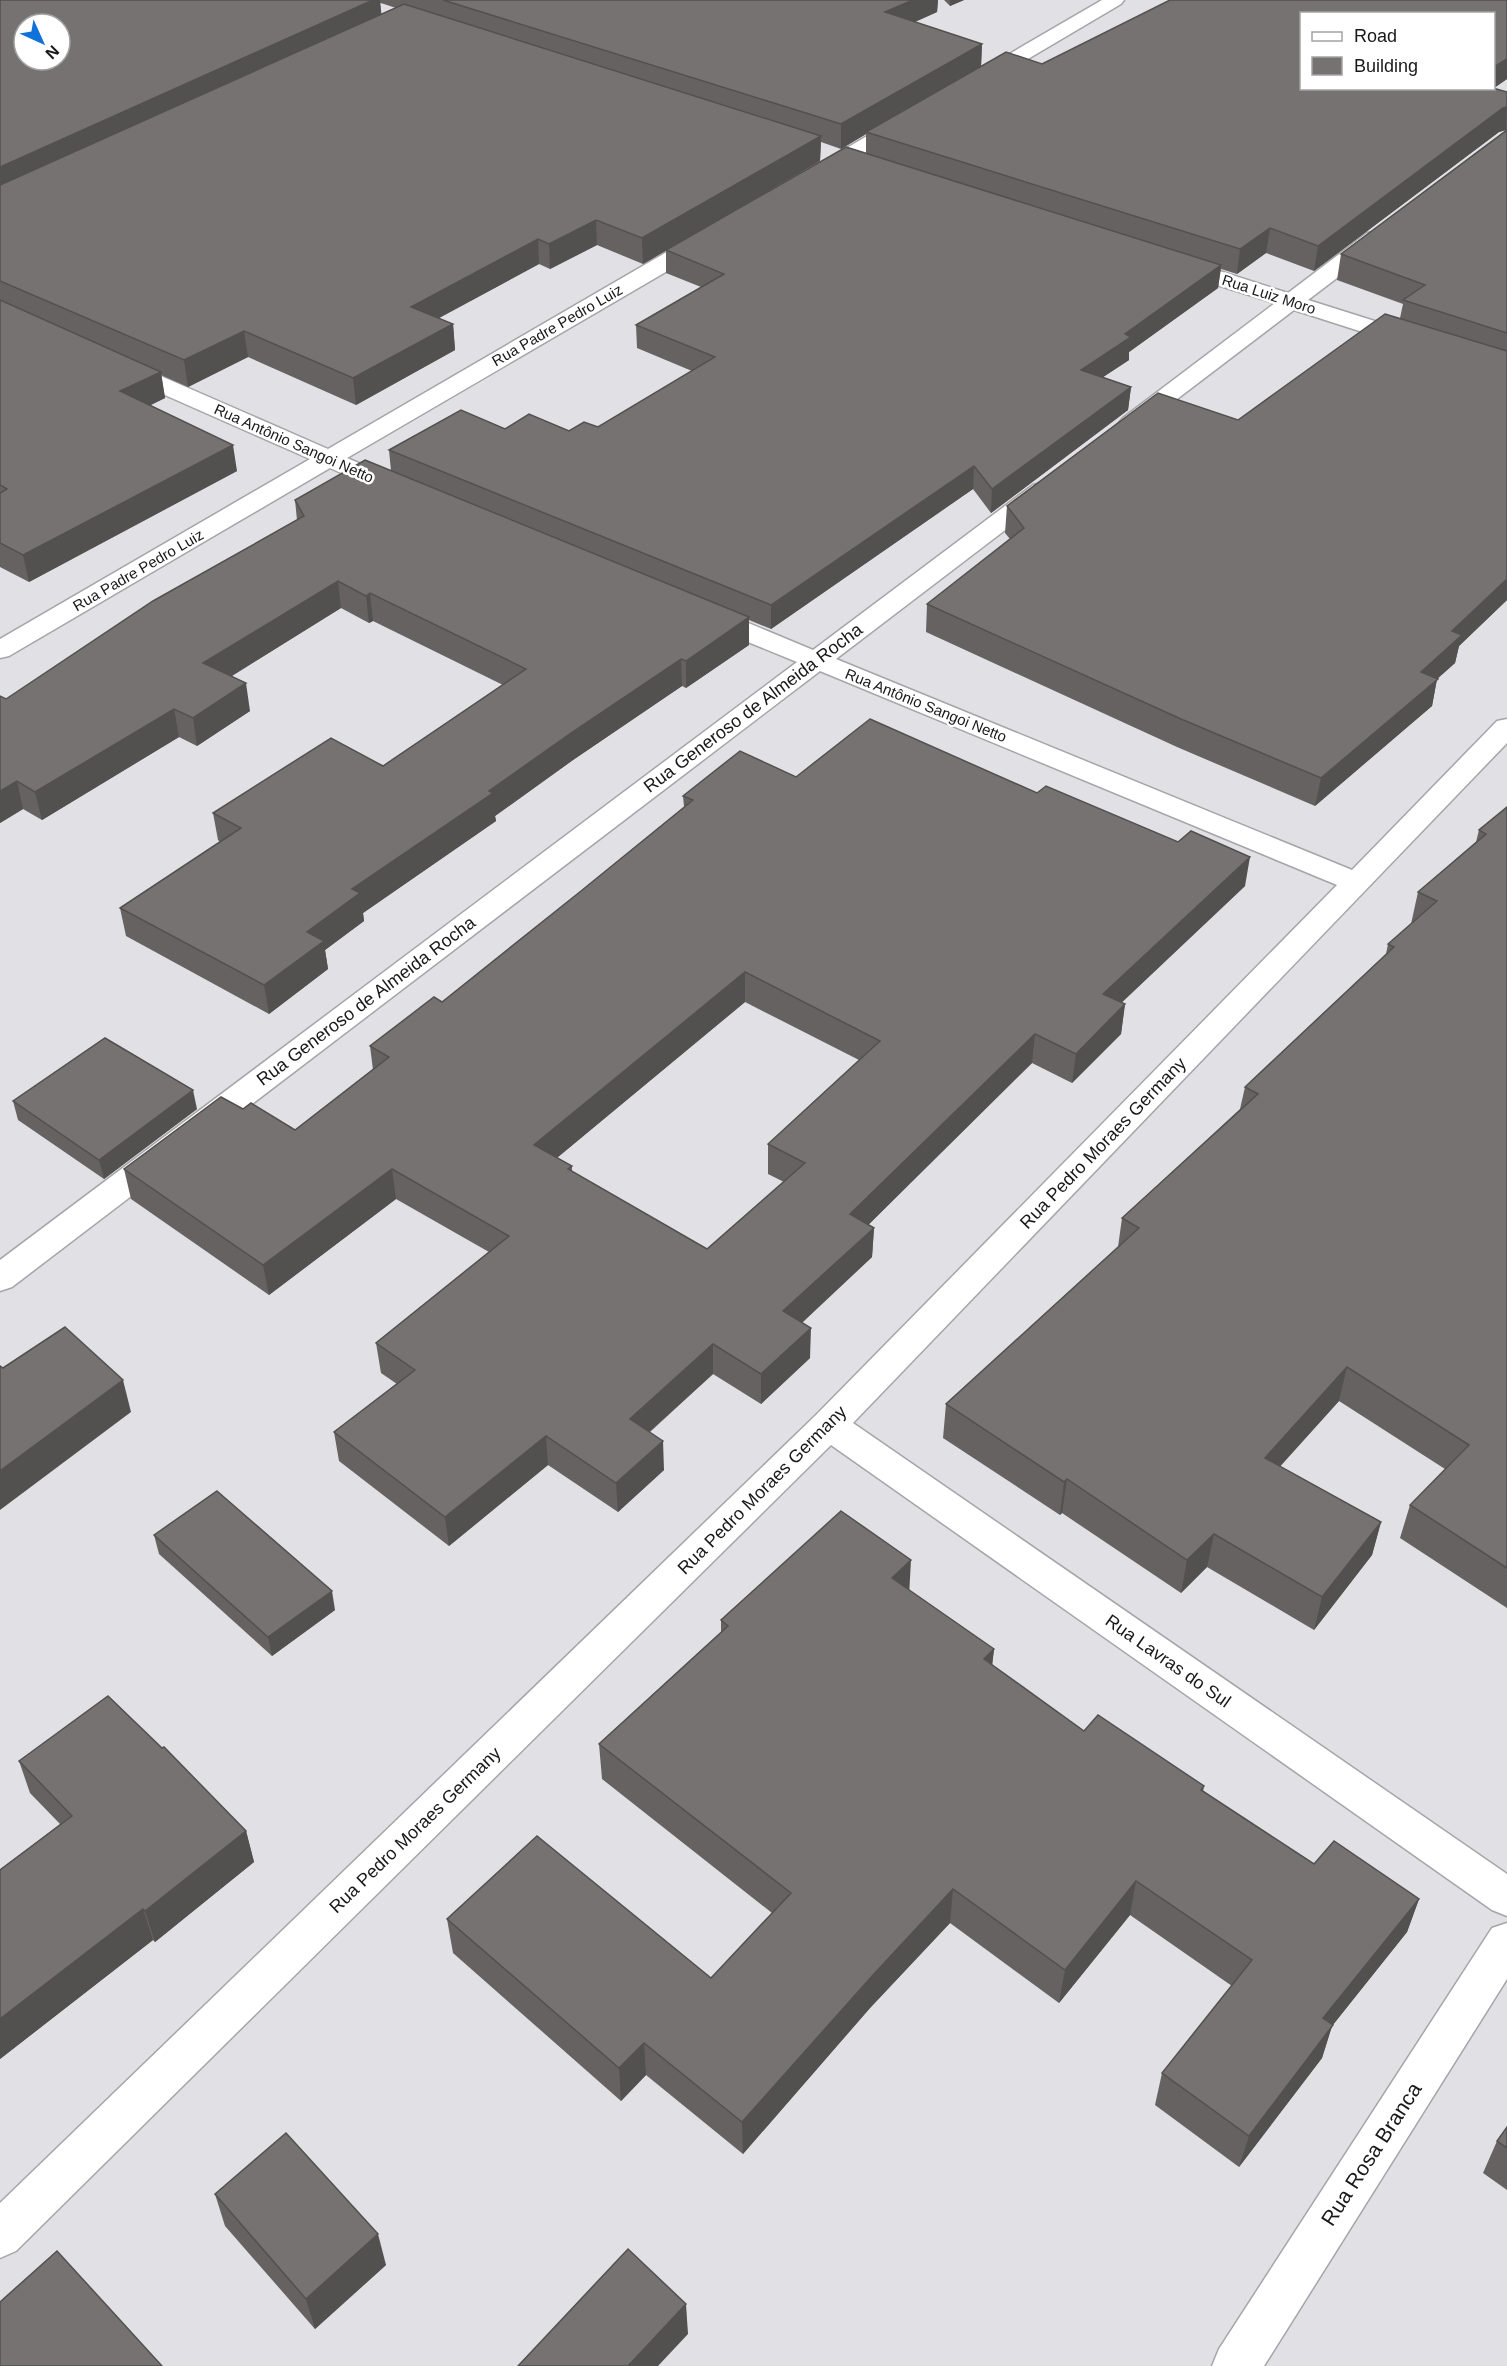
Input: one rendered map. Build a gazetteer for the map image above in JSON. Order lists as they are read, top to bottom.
{
  "streets": {
    "street": [
      "Rua Luiz Moro",
      "Rua Padre Pedro Luiz",
      "Rua Antônio Sangoi Netto",
      "Rua Generoso de Almeida Rocha",
      "Rua Pedro Moraes Germany",
      "Rua Lavras do Sul",
      "Rua Rosa Branca"
    ]
  },
  "crossings": [
    ["Rua Padre Pedro Luiz", "Rua Antônio Sangoi Netto"],
    ["Rua Antônio Sangoi Netto", "Rua Generoso de Almeida Rocha"],
    ["Rua Antônio Sangoi Netto", "Rua Pedro Moraes Germany"],
    ["Rua Pedro Moraes Germany", "Rua Lavras do Sul"]
  ],
  "legend": ["Road", "Building"],
  "north": "bottom right"
}
